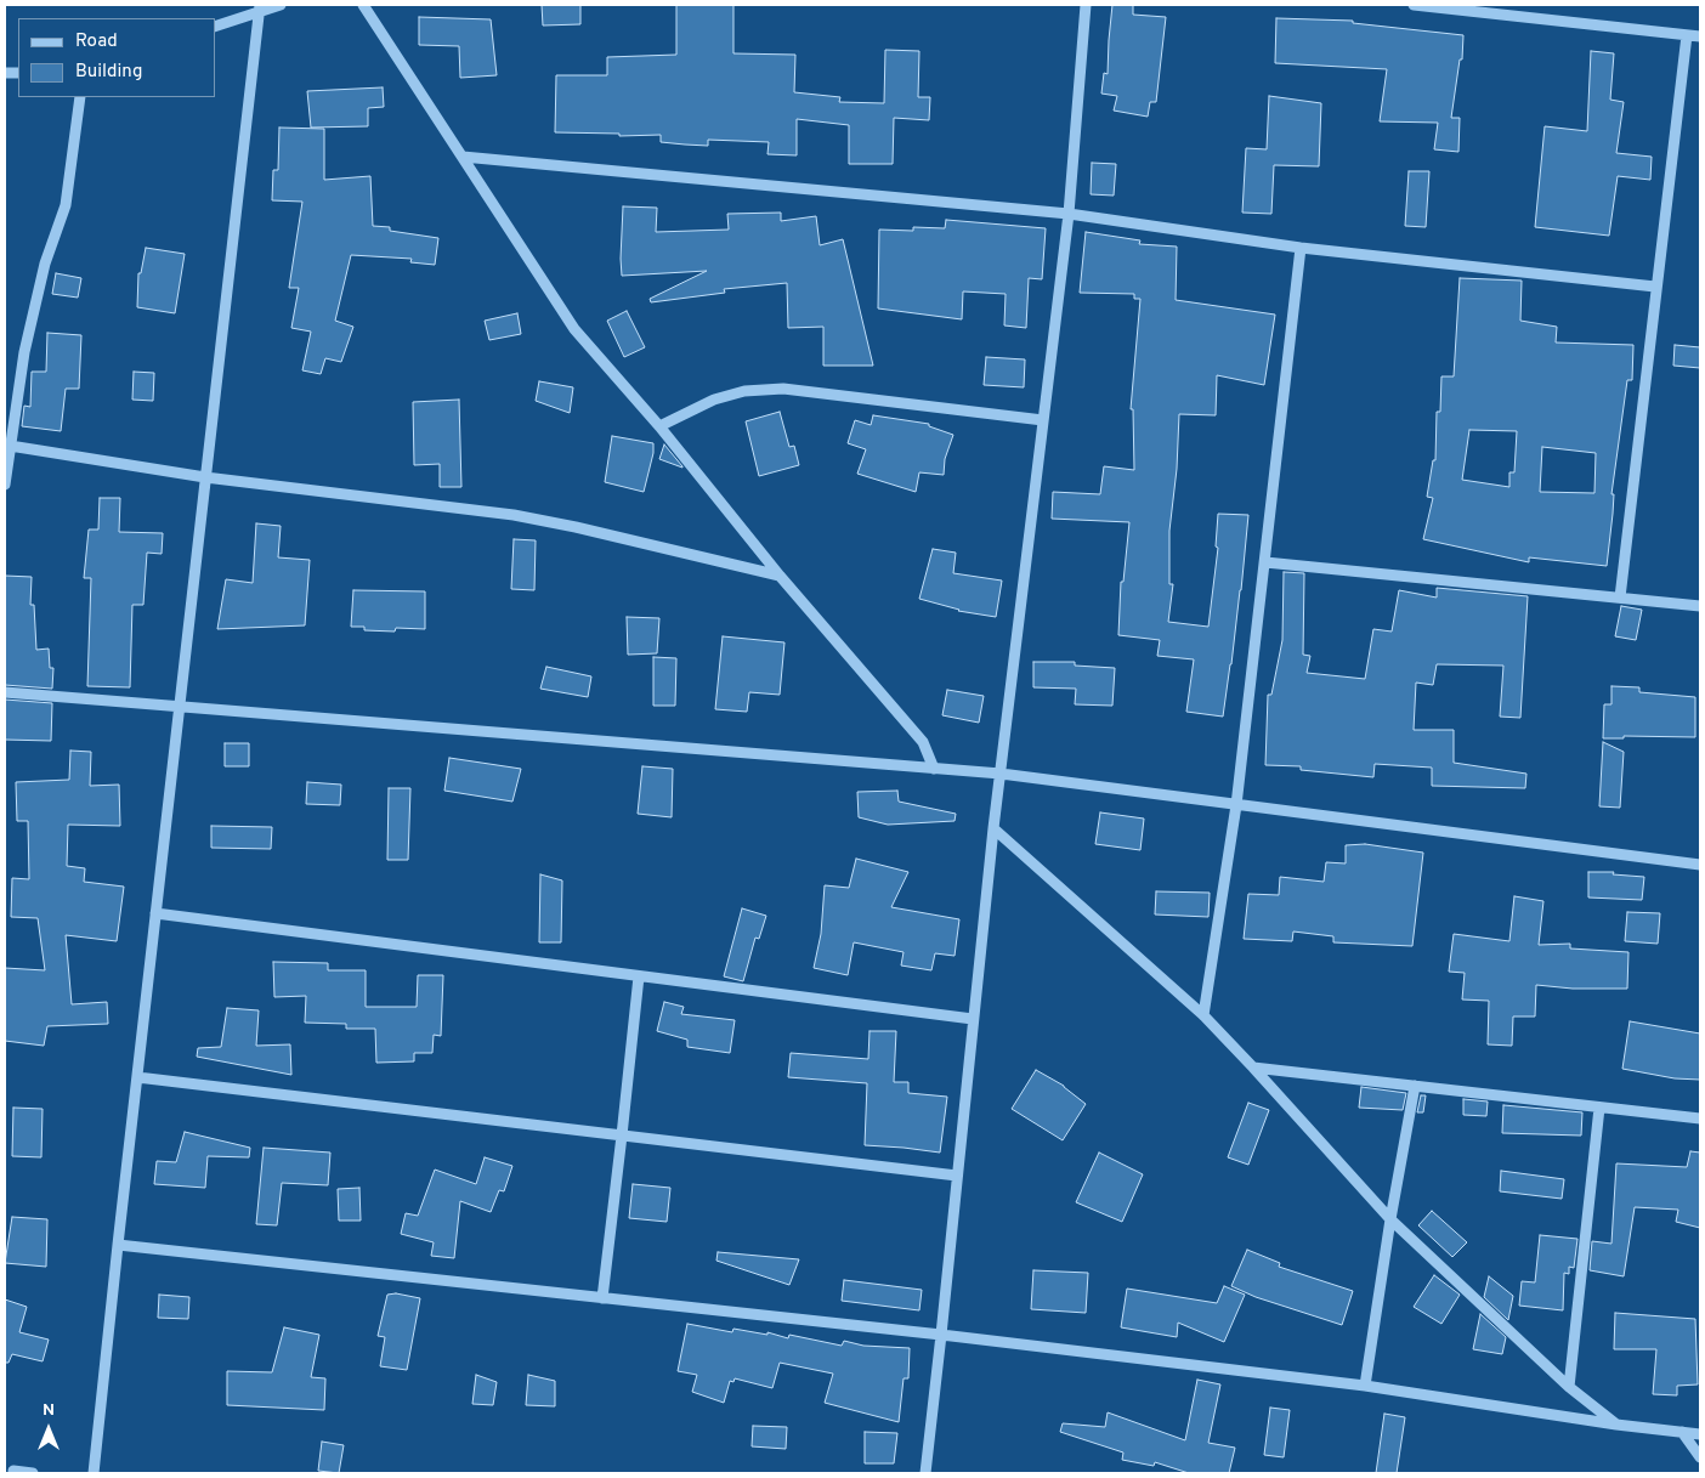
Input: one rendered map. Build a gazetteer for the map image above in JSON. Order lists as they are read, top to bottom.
{
  "legend": ["Road", "Building"],
  "north": "top"
}
